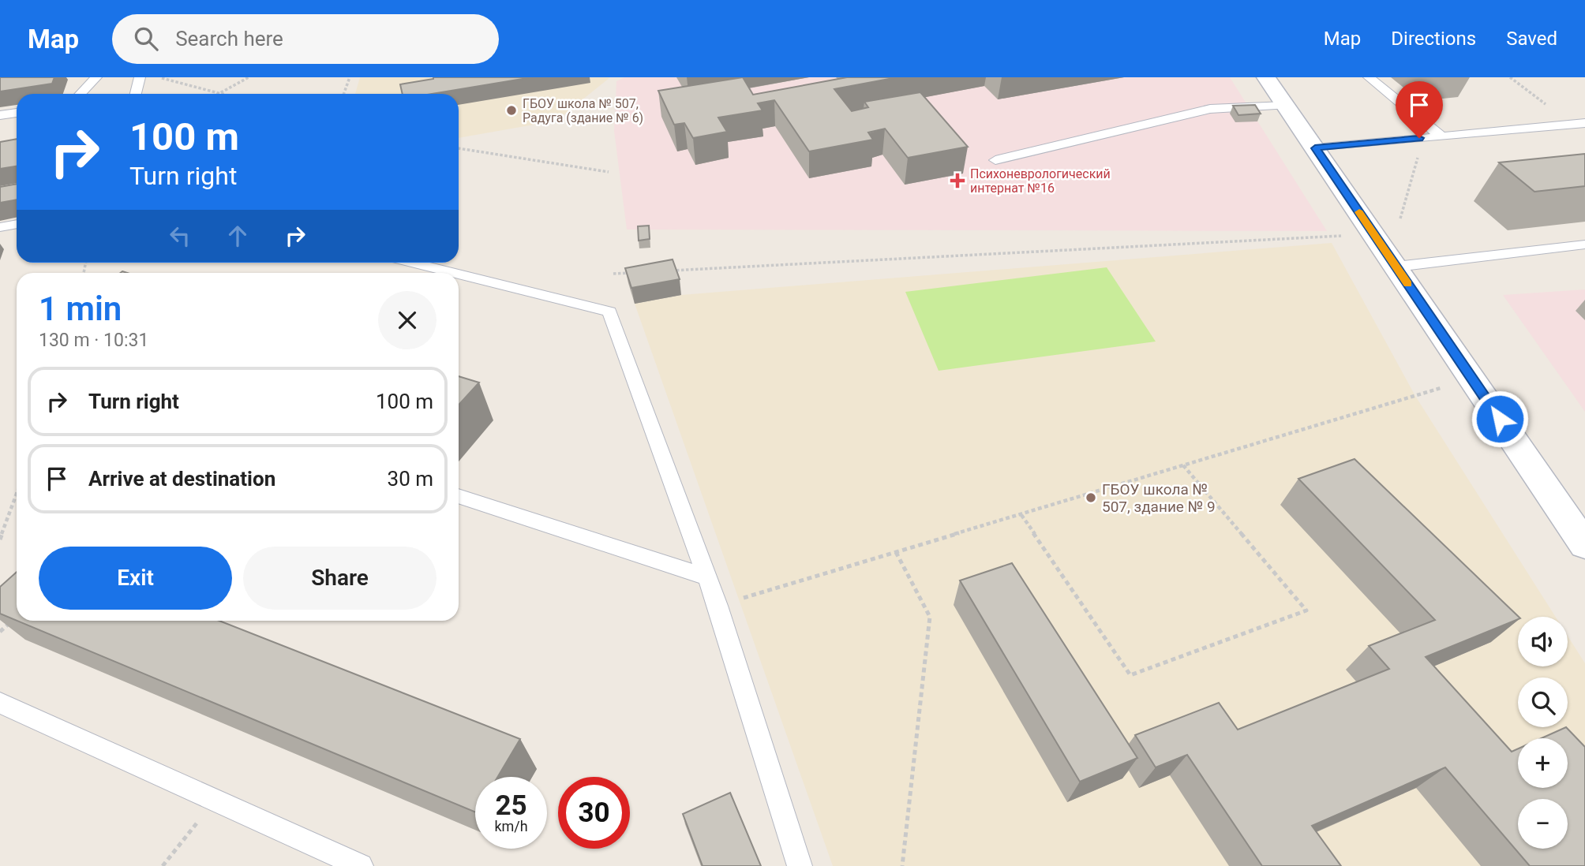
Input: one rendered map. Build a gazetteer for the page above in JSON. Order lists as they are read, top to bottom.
{
  "places": {
    "other": ["ГБОУ школа № 507, Радуга (здание № 6)", "ГБОУ школа № 507, здание № 9"],
    "health": ["Психоневрологический интернат №16"]
  },
  "page": {
    "header": "Map",
    "search": "Search here",
    "nav": ["Map", "Directions", "Saved"],
    "turn": ["100 m", "Turn right"],
    "heading": ["1 min", "130 m · 10:31"],
    "list": [
      {
        "name": "Turn right",
        "value": "100 m"
      },
      {
        "name": "Arrive at destination",
        "value": "30 m"
      }
    ],
    "buttons": ["Exit", "Share"],
    "map_buttons": ["+", "−"],
    "speed": "25 km/h",
    "limit": "30"
  }
}
